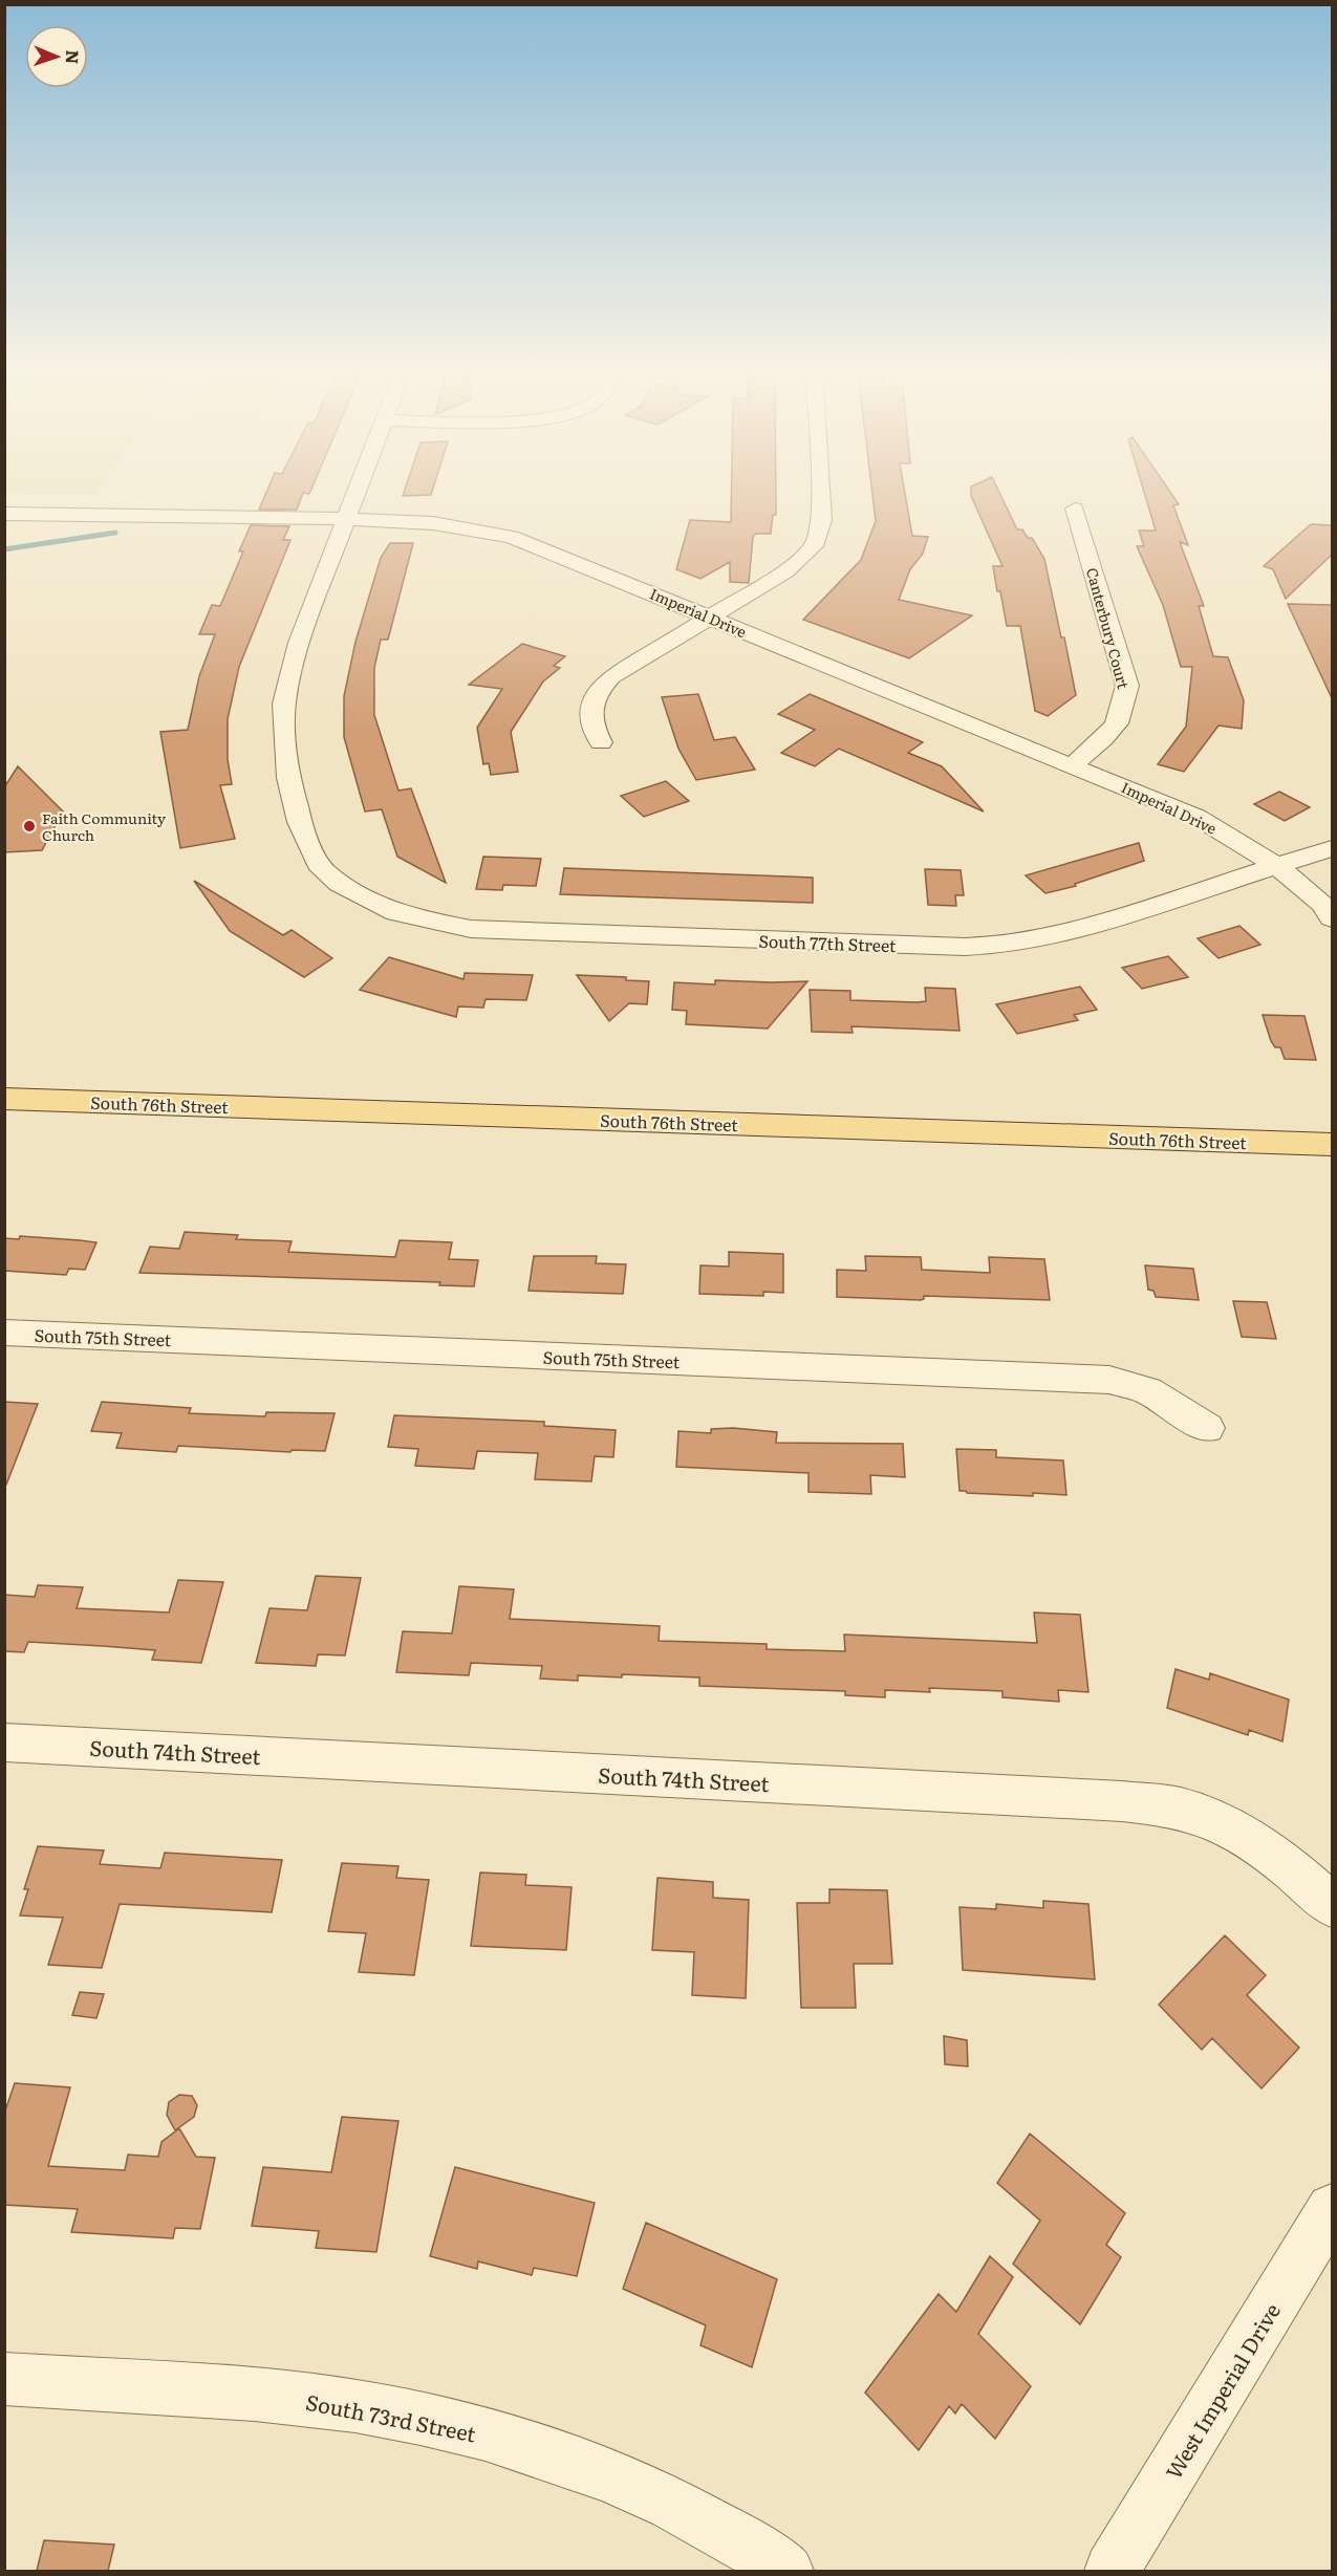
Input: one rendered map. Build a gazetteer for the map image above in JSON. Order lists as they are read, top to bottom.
{
  "streets": {
    "main road": ["South 76th Street"],
    "street": [
      "Imperial Drive",
      "Canterbury Court",
      "South 77th Street",
      "South 75th Street",
      "South 74th Street",
      "West Imperial Drive",
      "South 73rd Street"
    ]
  },
  "crossings": [
    ["Imperial Drive", "Canterbury Court"],
    ["Imperial Drive", "South 77th Street"]
  ],
  "places": ["Faith Community Church"],
  "north": "right"
}
